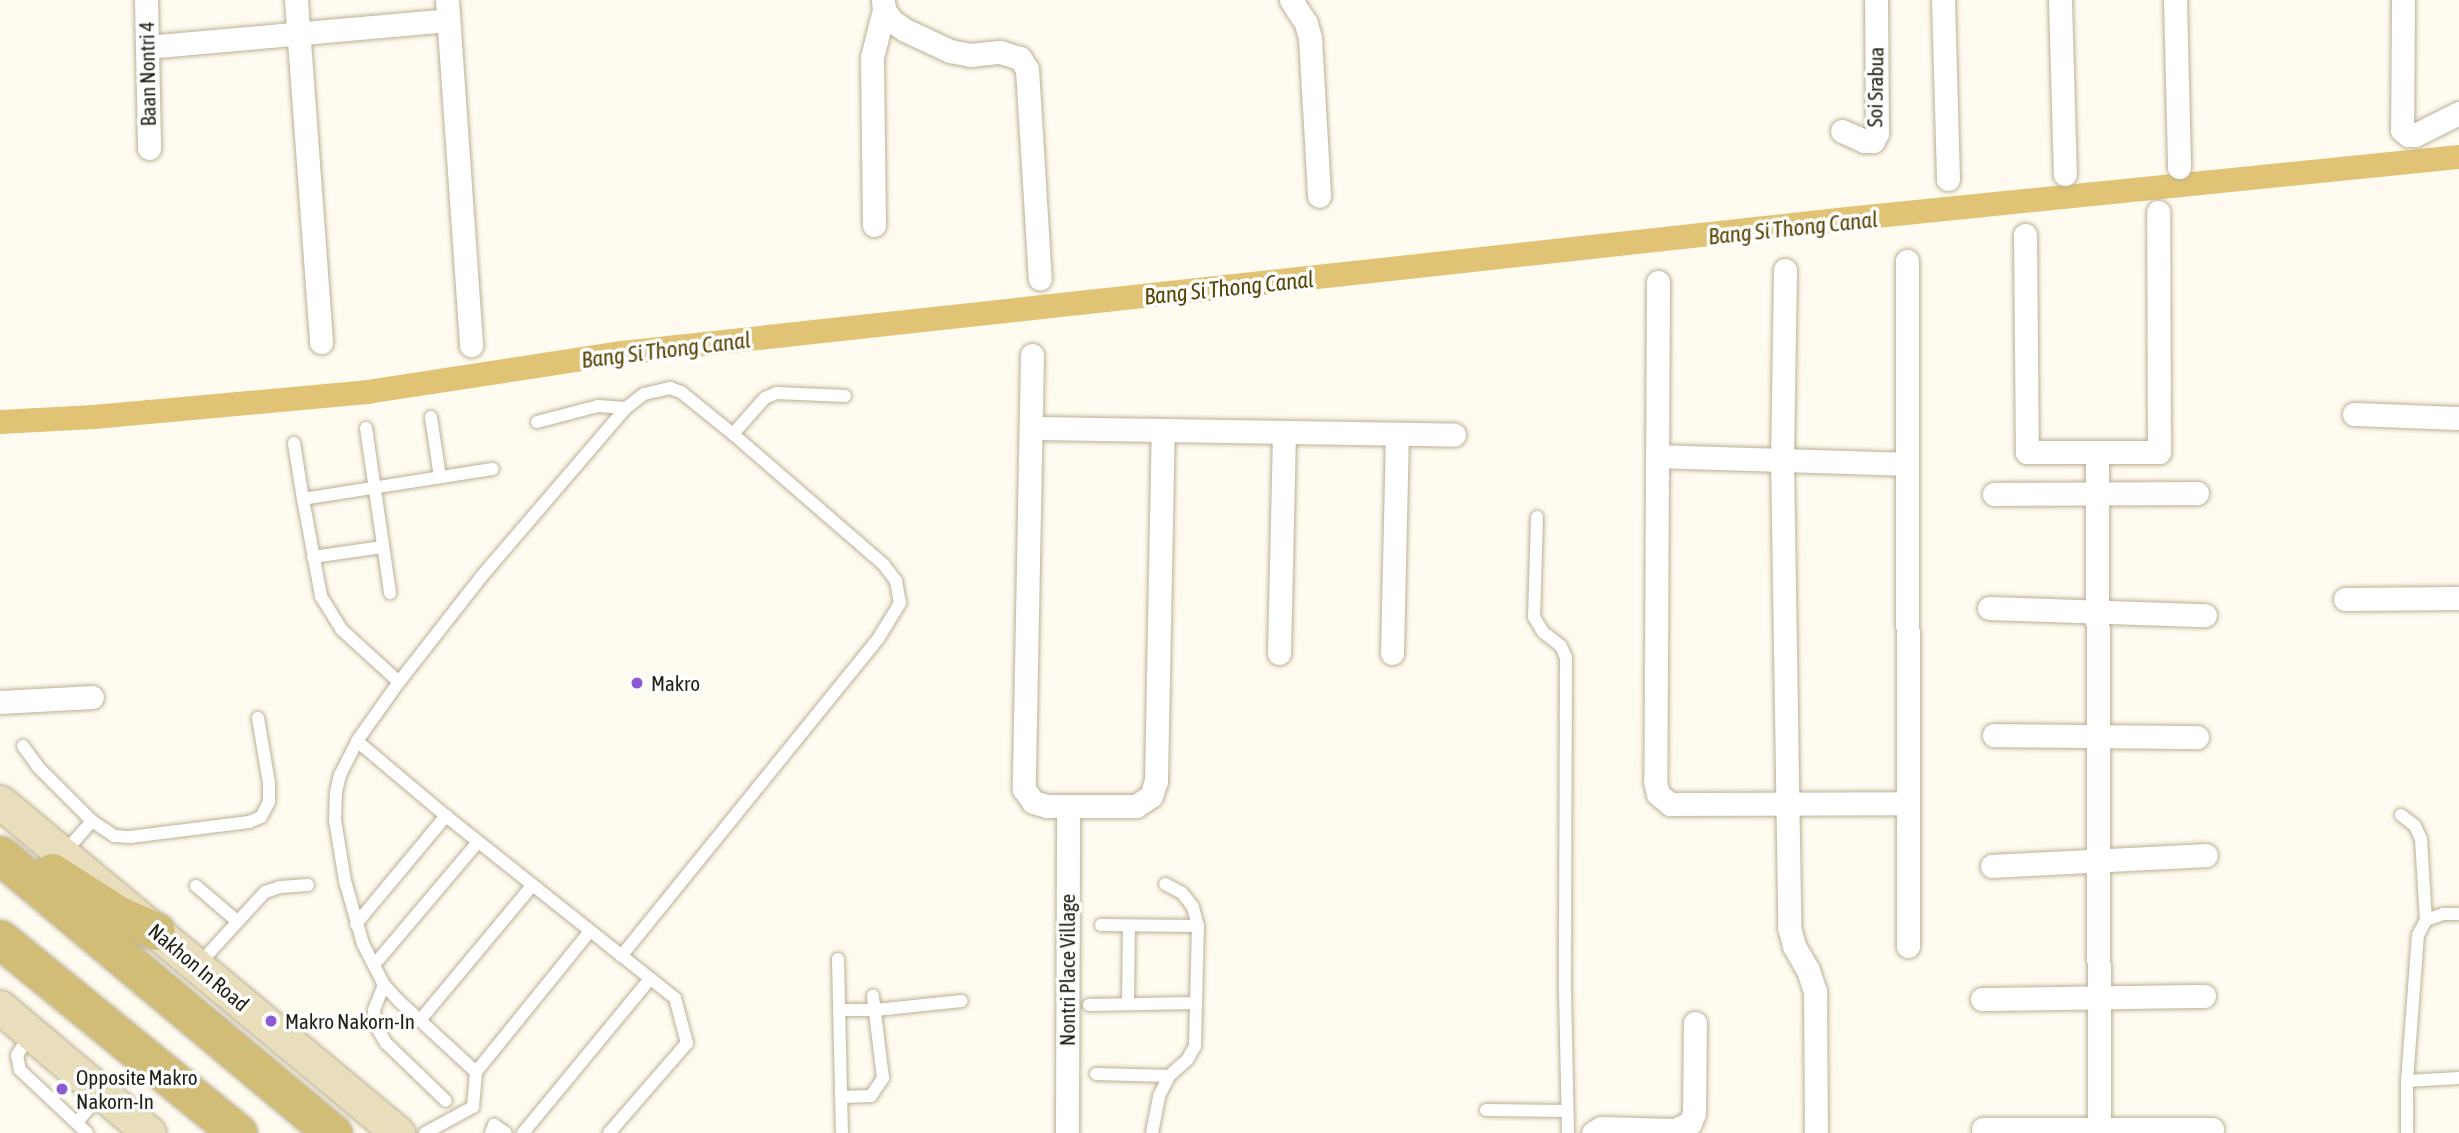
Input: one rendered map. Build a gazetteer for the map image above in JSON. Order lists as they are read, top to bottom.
{
  "streets": {
    "main road": ["Nakhon In Road"],
    "street": ["Baan Nontri 4", "Soi Srabua", "Nontri Place Village"]
  },
  "water": ["Bang Si Thong Canal"],
  "places": ["Makro", "Makro Nakorn-In", "Opposite Makro Nakorn-In"]
}
